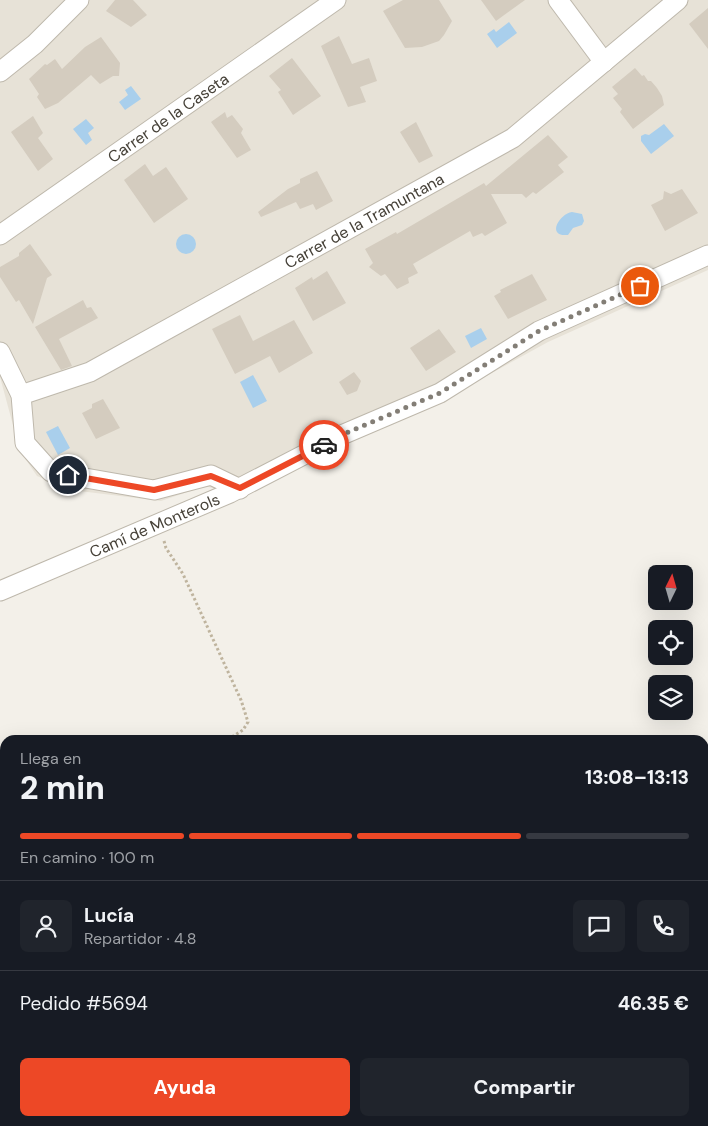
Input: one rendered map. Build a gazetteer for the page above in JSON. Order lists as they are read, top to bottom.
{
  "streets": {
    "street": ["Carrer de la Caseta", "Carrer de la Tramuntana", "Camí de Monterols"]
  },
  "north": "top",
  "page": {
    "heading": ["2 min", "Llega en", "13:08–13:13"],
    "panel": [
      "Lucía",
      "Repartidor · 4.8",
      "Pedido #5694",
      "46.35 €"
    ],
    "bar": "En camino · 100 m",
    "buttons": ["Ayuda", "Compartir"]
  }
}
